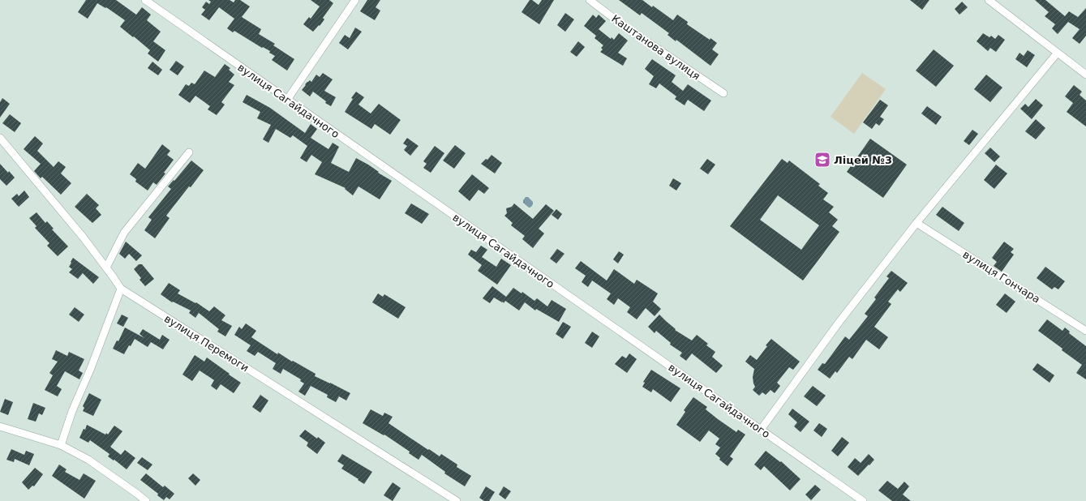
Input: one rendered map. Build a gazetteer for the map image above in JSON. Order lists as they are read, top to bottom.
{
  "streets": {
    "street": [
      "Каштанова вулиця",
      "вулиця Сагайдачного",
      "вулиця Гончара",
      "вулиця Перемоги"
    ]
  },
  "places": {
    "school or university": ["Ліцей №3"]
  }
}
